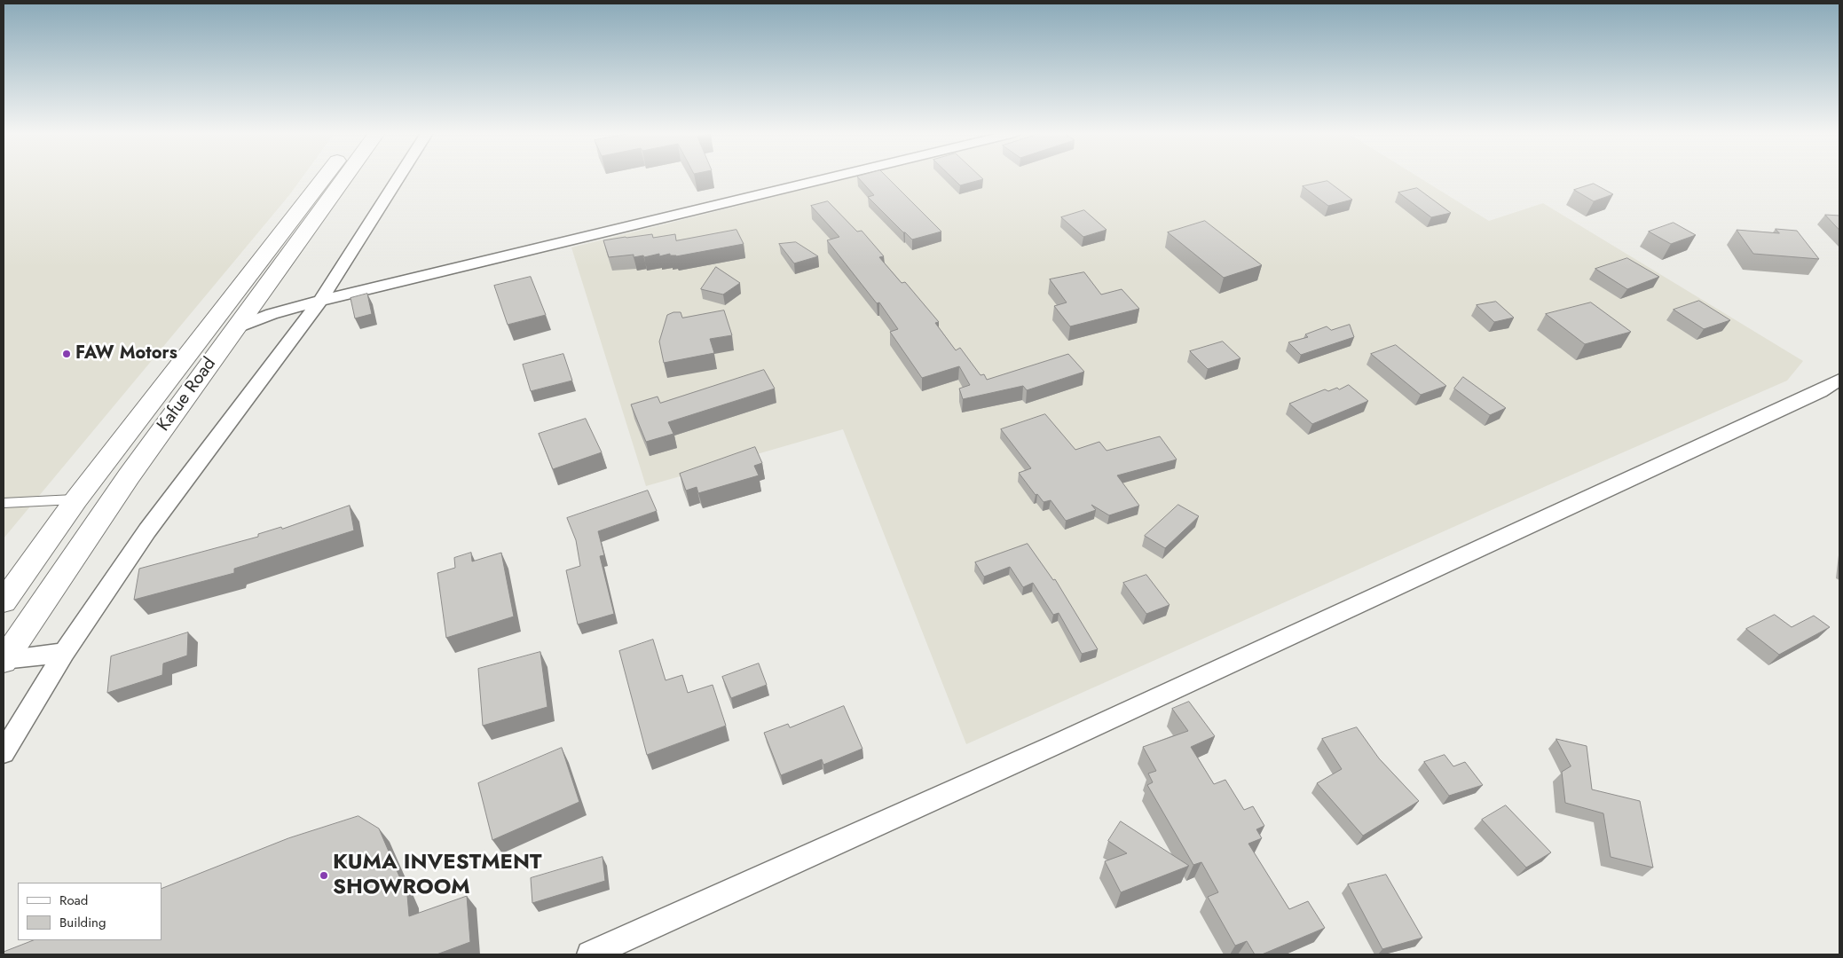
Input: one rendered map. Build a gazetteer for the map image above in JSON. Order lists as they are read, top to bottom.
{
  "streets": {
    "main road": ["Kafue Road"]
  },
  "places": ["FAW Motors", "KUMA INVESTMENT SHOWROOM"],
  "legend": ["Road", "Building"]
}
